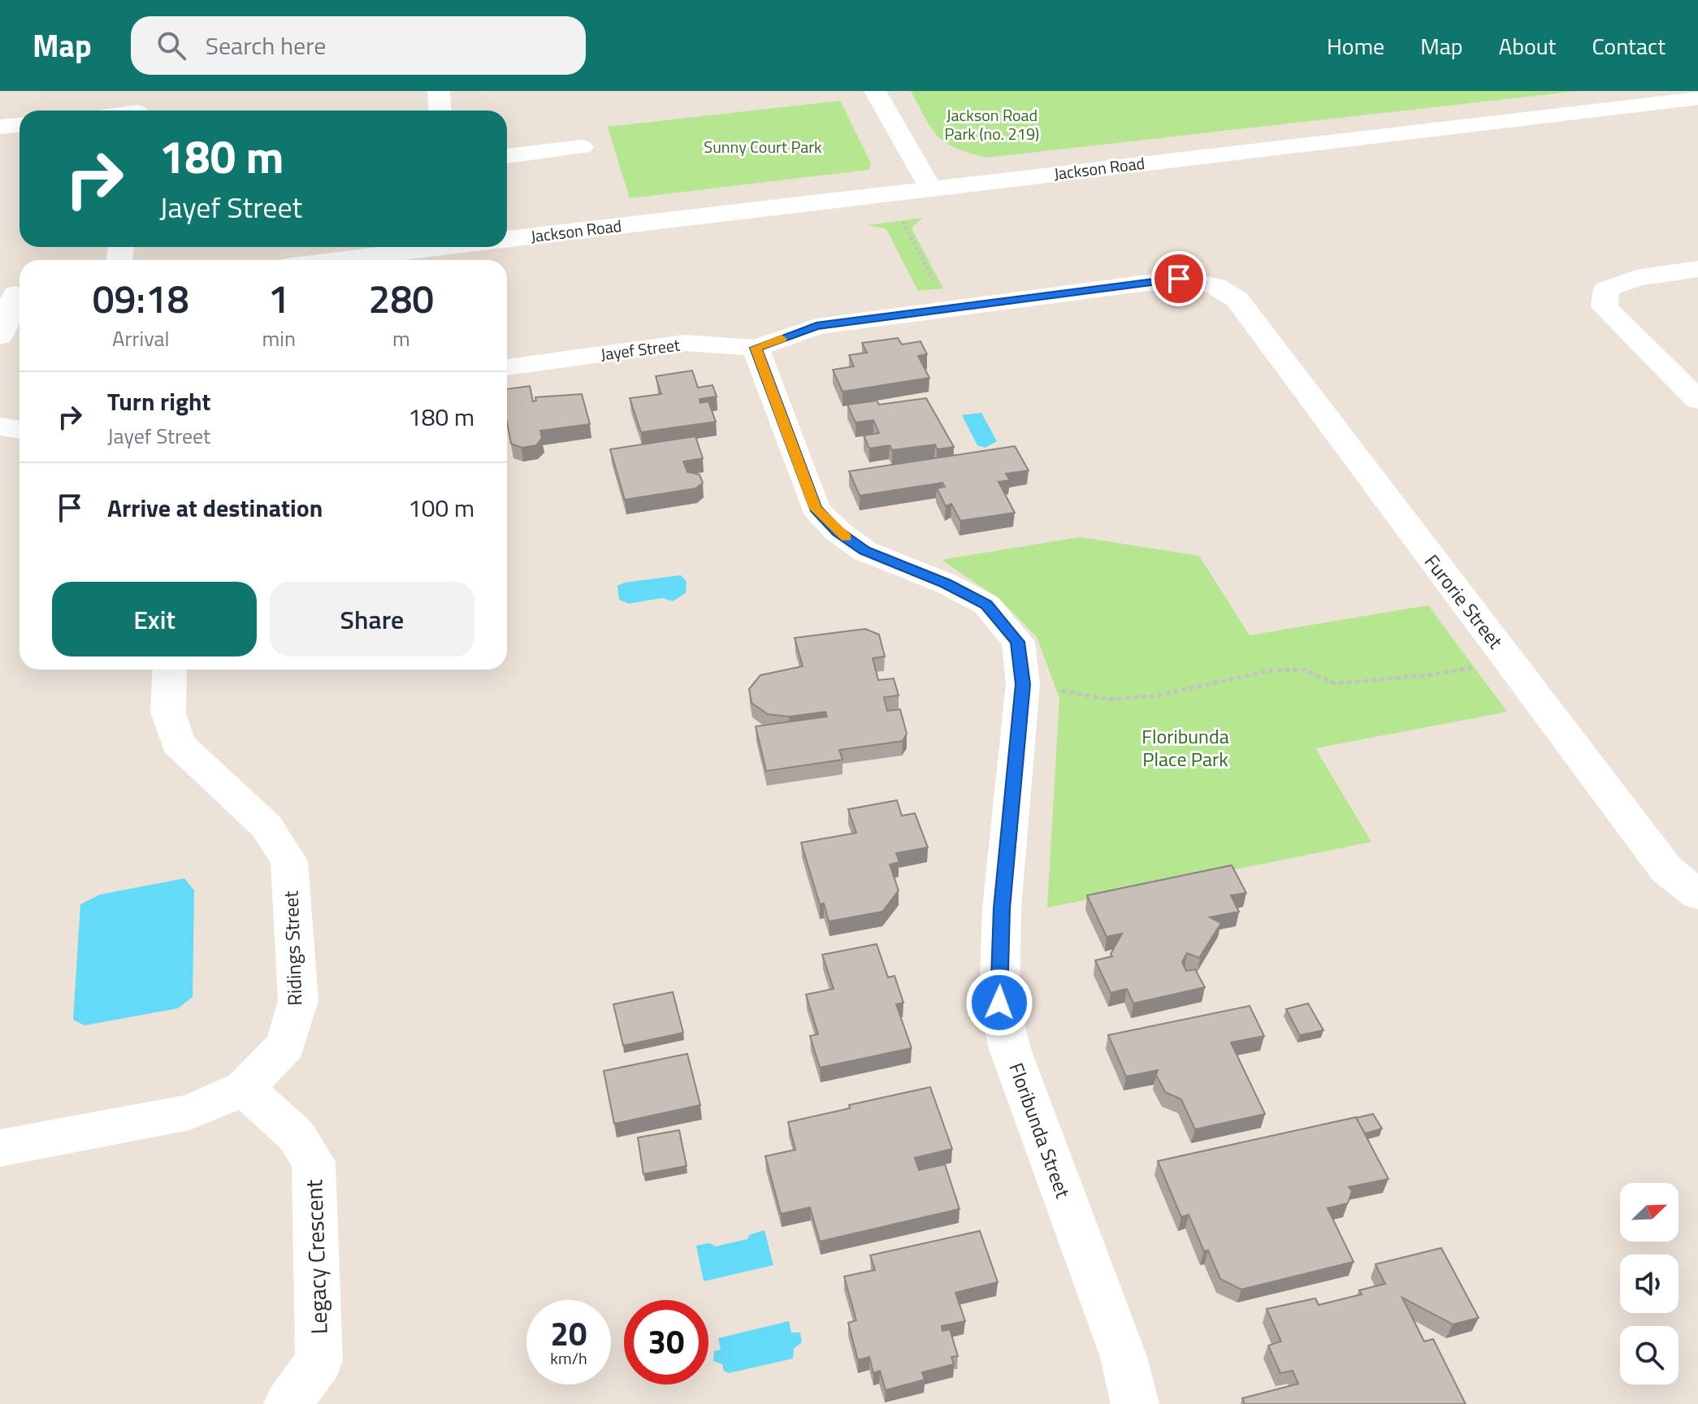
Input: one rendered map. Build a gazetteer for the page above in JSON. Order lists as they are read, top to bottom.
{
  "streets": {
    "street": [
      "Jackson Road",
      "Jayef Street",
      "Furorie Street",
      "Ridings Street",
      "Floribunda Street",
      "Legacy Crescent"
    ]
  },
  "crossings": [
    ["Jayef Street", "Furorie Street"],
    ["Jayef Street", "Floribunda Street"],
    ["Ridings Street", "Legacy Crescent"]
  ],
  "parks": ["Jackson Road Park (no. 219)", "Sunny Court Park", "Floribunda Place Park"],
  "north": "top right",
  "page": {
    "header": "Map",
    "search": "Search here",
    "nav": [
      "Home",
      "Map",
      "About",
      "Contact"
    ],
    "turn": ["180 m", "Jayef Street"],
    "eta": [
      "09:18",
      "Arrival",
      "1",
      "min",
      "280",
      "m"
    ],
    "list": [
      {
        "name": "Turn right",
        "note": "Jayef Street",
        "value": "180 m"
      },
      {
        "name": "Arrive at destination",
        "value": "100 m"
      }
    ],
    "buttons": ["Exit", "Share"],
    "speed": "20 km/h",
    "limit": "30"
  }
}
